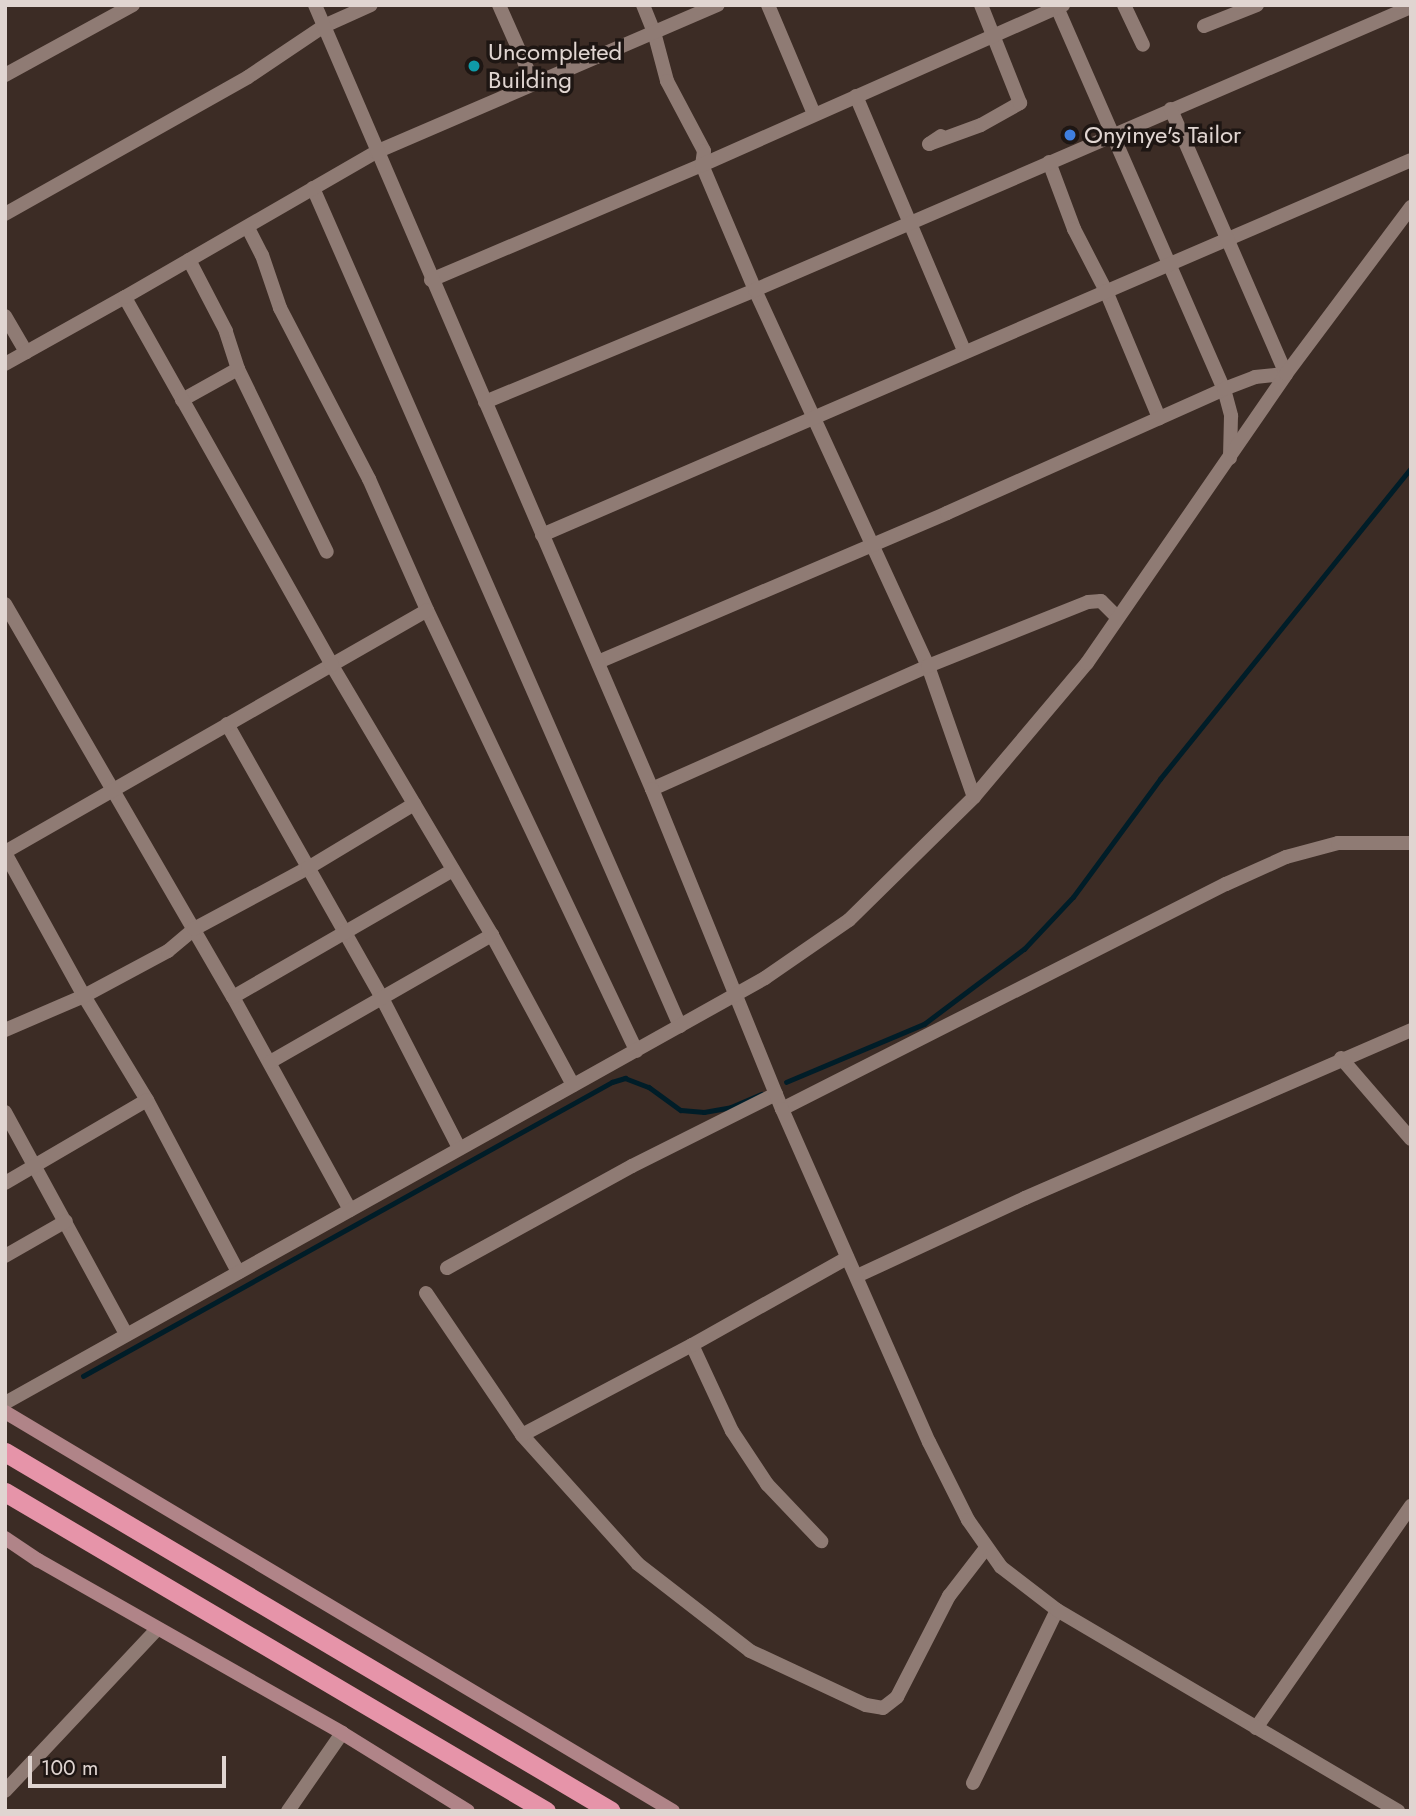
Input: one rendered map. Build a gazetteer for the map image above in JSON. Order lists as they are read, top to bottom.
{
  "places": ["Uncompleted Building", "Onyinye's Tailor"],
  "scale_bar": "100 m"
}
